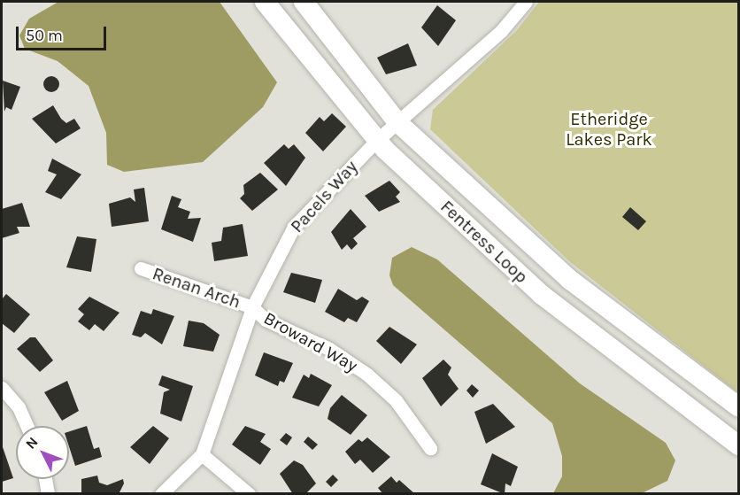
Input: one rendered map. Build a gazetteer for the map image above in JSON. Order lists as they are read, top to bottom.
{
  "streets": {
    "street": [
      "Pacels Way",
      "Fentress Loop",
      "Renan Arch",
      "Broward Way"
    ]
  },
  "crossings": [
    ["Pacels Way", "Fentress Loop"],
    ["Pacels Way", "Renan Arch"],
    ["Pacels Way", "Broward Way"],
    ["Renan Arch", "Broward Way"]
  ],
  "parks": ["Etheridge Lakes Park"],
  "scale_bar": "50 m",
  "north": "top left"
}
